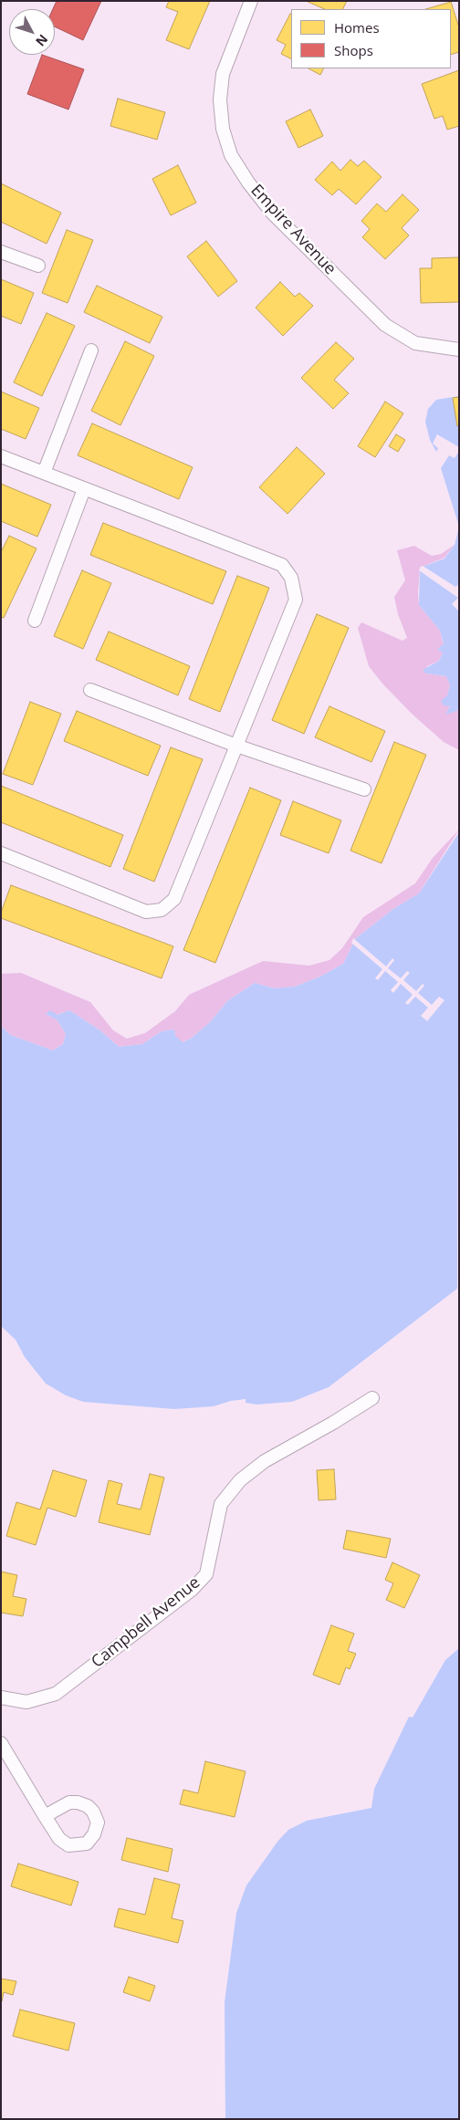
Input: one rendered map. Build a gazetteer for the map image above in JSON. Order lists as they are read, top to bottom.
{
  "streets": {
    "street": ["Empire Avenue", "Campbell Avenue"]
  },
  "legend": ["Homes", "Shops"],
  "north": "bottom right"
}
